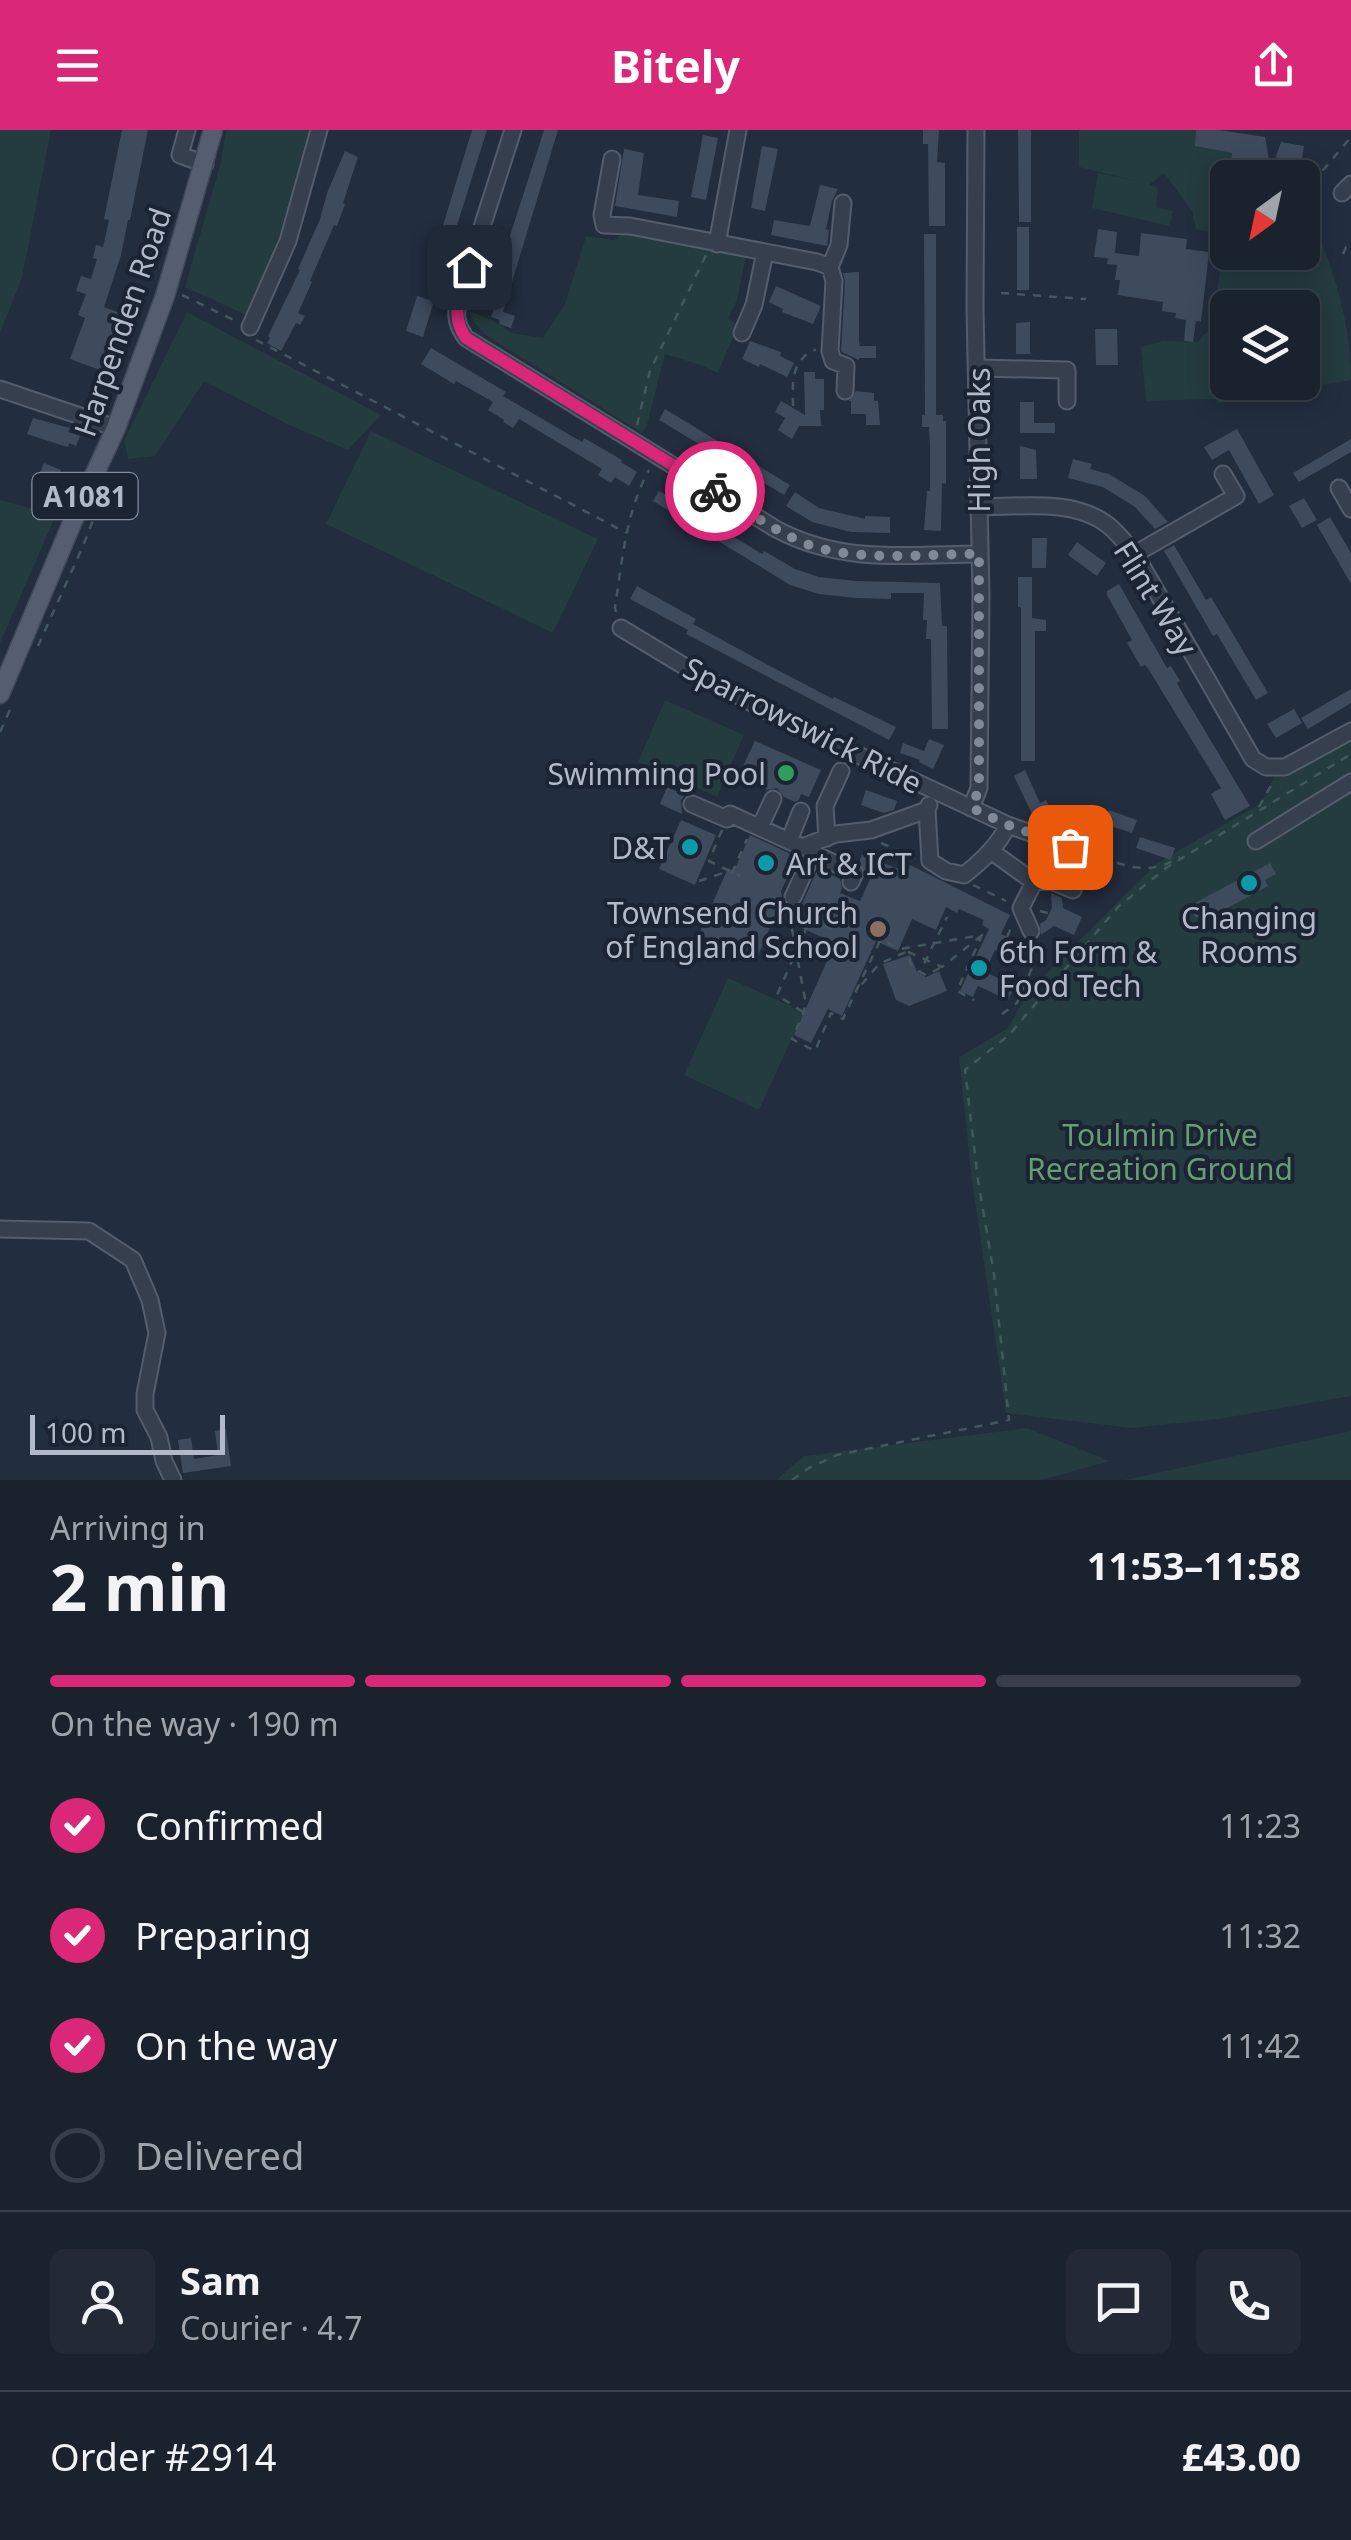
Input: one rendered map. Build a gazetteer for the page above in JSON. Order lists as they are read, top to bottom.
{
  "streets": {
    "main road": ["Harpenden Road", "A1081"],
    "street": ["High Oaks", "Flint Way", "Sparrowswick Ride"]
  },
  "crossings": [
    ["High Oaks", "Flint Way"],
    ["High Oaks", "Sparrowswick Ride"]
  ],
  "parks": ["Toulmin Drive Recreation Ground"],
  "places": [
    "Swimming Pool",
    "D&T",
    "Art & ICT",
    "Changing Rooms",
    "Townsend Church of England School",
    "6th Form & Food Tech"
  ],
  "scale_bar": "100 m",
  "north": "bottom left",
  "page": {
    "header": "Bitely",
    "scale": "100 m",
    "heading": ["2 min", "Arriving in", "11:53–11:58"],
    "panel": [
      "Sam",
      "Courier · 4.7",
      "Order #2914",
      "£43.00"
    ],
    "bar": "On the way · 190 m",
    "list": [
      ["Confirmed", "11:23"],
      ["Preparing", "11:32"],
      ["On the way", "11:42"],
      "Delivered"
    ]
  }
}
